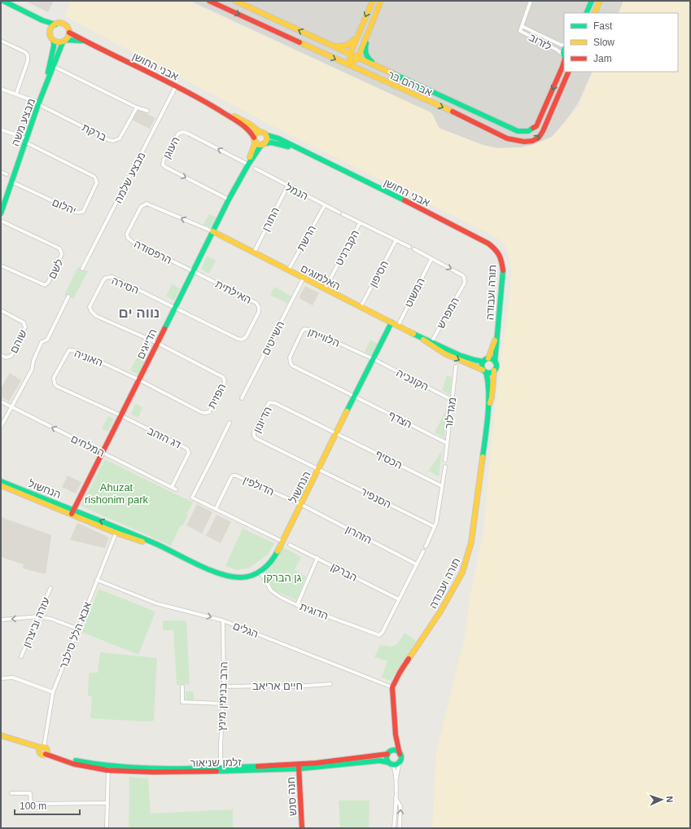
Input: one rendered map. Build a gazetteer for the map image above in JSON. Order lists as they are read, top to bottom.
{
  "streets": {
    "street": [
      "לזרוב",
      "אבני החושן",
      "אברהם בר",
      "מבצע משה",
      "ברקת",
      "העוגן",
      "מבצע שלמה",
      "הנמל",
      "יהלום",
      "התורן",
      "הרשת",
      "הקברניט",
      "הרפסודה",
      "לשם",
      "הסיפון",
      "האלמוגים",
      "הסירה",
      "האילתית",
      "המשוט",
      "תורה ועבודה",
      "המפרש",
      "הלווייתן",
      "השייטים",
      "שוהם",
      "הדייגים",
      "האוניה",
      "הקונכיה",
      "הפזית",
      "מגדלור",
      "הדיונון",
      "הצדף",
      "דג הזהב",
      "המלחים",
      "הכסיף",
      "הדולפין",
      "הנחשול",
      "הסנפיר",
      "הזהרון",
      "הברקן",
      "הדוגית",
      "עזרה וביצרון",
      "הגלים",
      "אבא הלל סילבר",
      "חיים אריאב",
      "הרב בנימין מינץ",
      "זלמן שניאור",
      "חנה סנש"
    ]
  },
  "crossings": [
    ["אבני החושן", "מבצע משה"],
    ["אבני החושן", "מבצע שלמה"],
    ["אבני החושן", "תורה ועבודה"],
    ["אבני החושן", "הדייגים"],
    ["מבצע משה", "ברקת"],
    ["מבצע משה", "יהלום"],
    ["העוגן", "הדייגים"],
    ["הנמל", "התורן"],
    ["הנמל", "הרשת"],
    ["הנמל", "הקברניט"],
    ["הנמל", "הסיפון"],
    ["התורן", "האלמוגים"],
    ["הרשת", "האלמוגים"],
    ["הקברניט", "האלמוגים"],
    ["הרפסודה", "האלמוגים"],
    ["הרפסודה", "האילתית"],
    ["הרפסודה", "הדייגים"],
    ["הסיפון", "האלמוגים"],
    ["האלמוגים", "המשוט"],
    ["האלמוגים", "תורה ועבודה"],
    ["האלמוגים", "המפרש"],
    ["האלמוגים", "השייטים"],
    ["האלמוגים", "הדייגים"],
    ["האלמוגים", "הנחשול"],
    ["הסירה", "האילתית"],
    ["הסירה", "הדייגים"],
    ["הסירה", "הפזית"],
    ["האילתית", "הדייגים"],
    ["המשוט", "המפרש"],
    ["תורה ועבודה", "הגלים"],
    ["הלווייתן", "הקונכיה"],
    ["הלווייתן", "הצדף"],
    ["הלווייתן", "הנחשול"],
    ["הדייגים", "האוניה"],
    ["הדייגים", "הפזית"],
    ["הדייגים", "דג הזהב"],
    ["הדייגים", "המלחים"],
    ["הדייגים", "הנחשול"],
    ["האוניה", "הפזית"],
    ["האוניה", "דג הזהב"],
    ["הקונכיה", "מגדלור"],
    ["הקונכיה", "הנחשול"],
    ["מגדלור", "הצדף"],
    ["הדיונון", "הכסיף"],
    ["הדיונון", "הנחשול"],
    ["הדיונון", "הסנפיר"],
    ["הצדף", "הנחשול"],
    ["דג הזהב", "המלחים"],
    ["הכסיף", "הנחשול"],
    ["הדולפין", "הנחשול"],
    ["הדולפין", "הזהרון"],
    ["הנחשול", "הסנפיר"],
    ["הנחשול", "הזהרון"],
    ["הנחשול", "הדוגית"],
    ["הנחשול", "אבא הלל סילבר"],
    ["הברקן", "הדוגית"],
    ["הגלים", "אבא הלל סילבר"],
    ["הגלים", "הרב בנימין מינץ"],
    ["אבא הלל סילבר", "זלמן שניאור"],
    ["חיים אריאב", "הרב בנימין מינץ"],
    ["הרב בנימין מינץ", "זלמן שניאור"],
    ["זלמן שניאור", "חנה סנש"]
  ],
  "one_way": ["המלחים", "הגלים"],
  "districts": ["נווה ים"],
  "parks": ["Ahuzat rishonim park", "גן הברקן"],
  "legend": ["Fast", "Slow", "Jam"],
  "scale_bar": "100 m",
  "north": "right"
}
